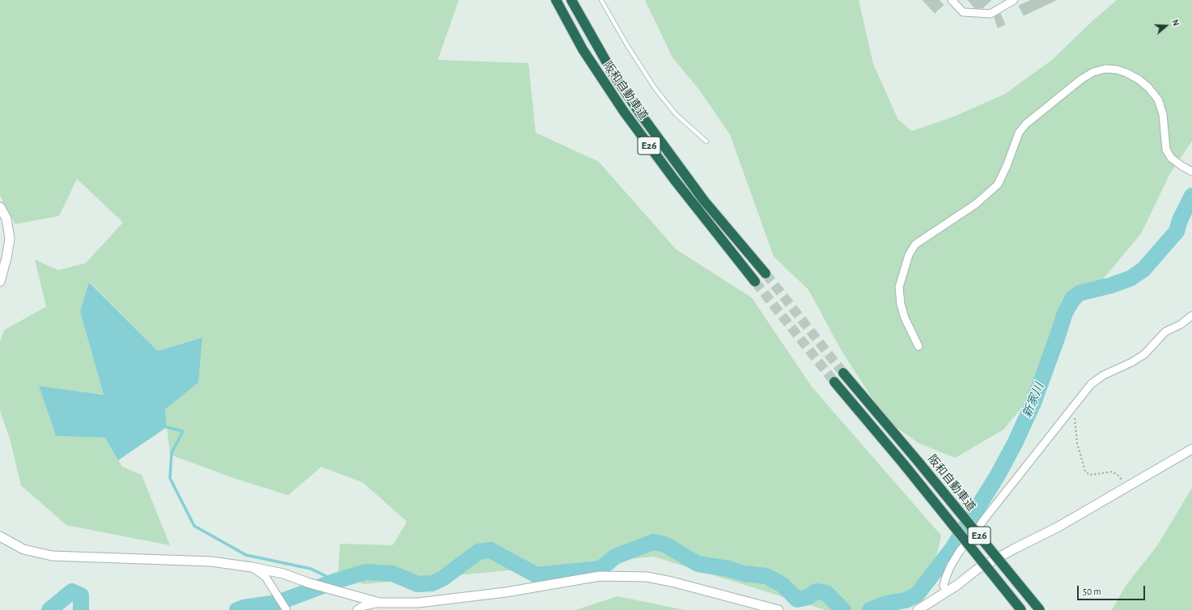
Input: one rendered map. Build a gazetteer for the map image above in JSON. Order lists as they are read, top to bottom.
{
  "streets": {
    "highway": ["阪和自動車道", "E26"]
  },
  "water": ["新家川"],
  "scale_bar": "50 m",
  "north": "right"
}
